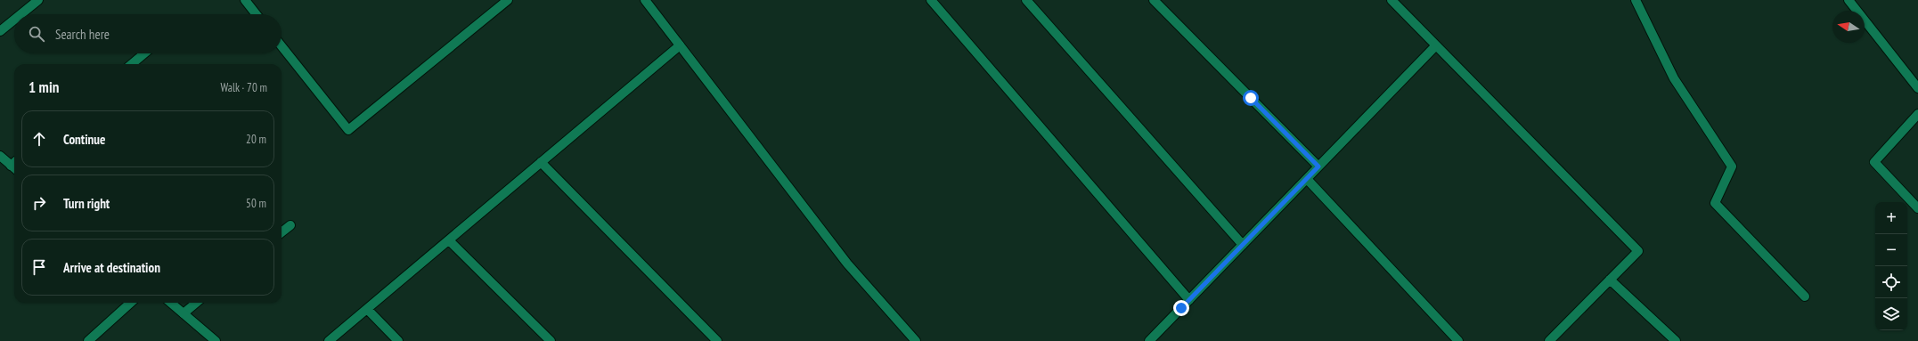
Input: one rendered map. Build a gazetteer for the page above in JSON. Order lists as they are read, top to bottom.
{
  "north": "left",
  "page": {
    "search": "Search here",
    "heading": ["1 min", "Walk · 70 m"],
    "list": [
      ["Continue", "20 m"],
      ["Turn right", "50 m"],
      "Arrive at destination"
    ],
    "map_buttons": ["+", "−"]
  }
}
